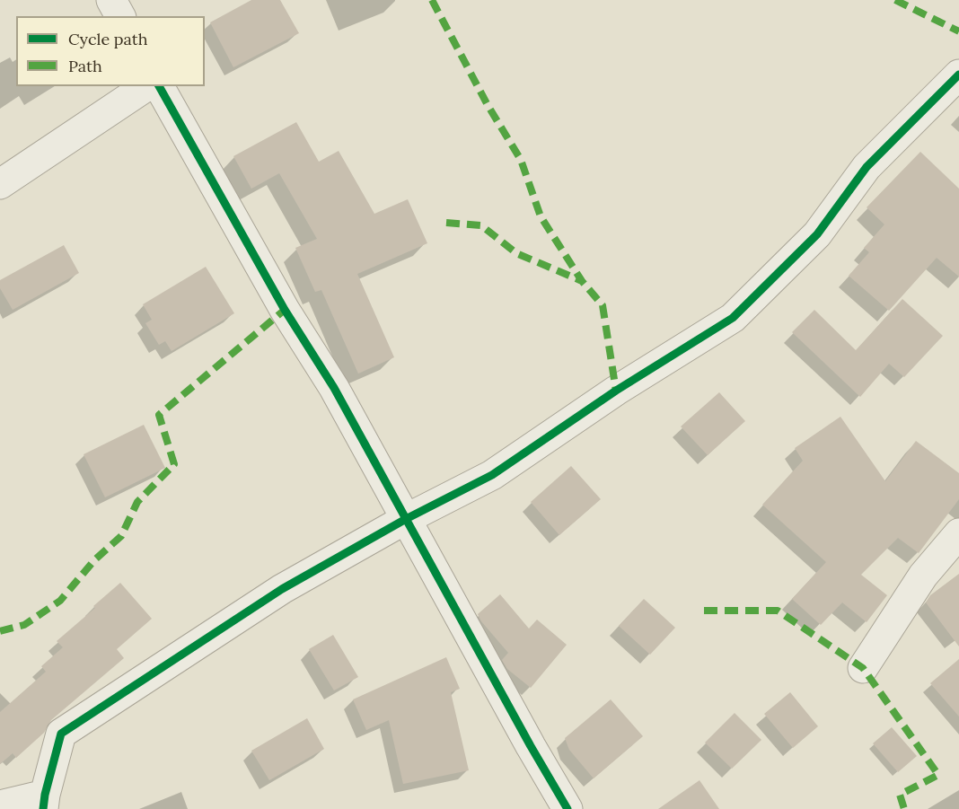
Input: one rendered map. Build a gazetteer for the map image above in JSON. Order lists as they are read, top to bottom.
{
  "legend": ["Cycle path", "Path"]
}
